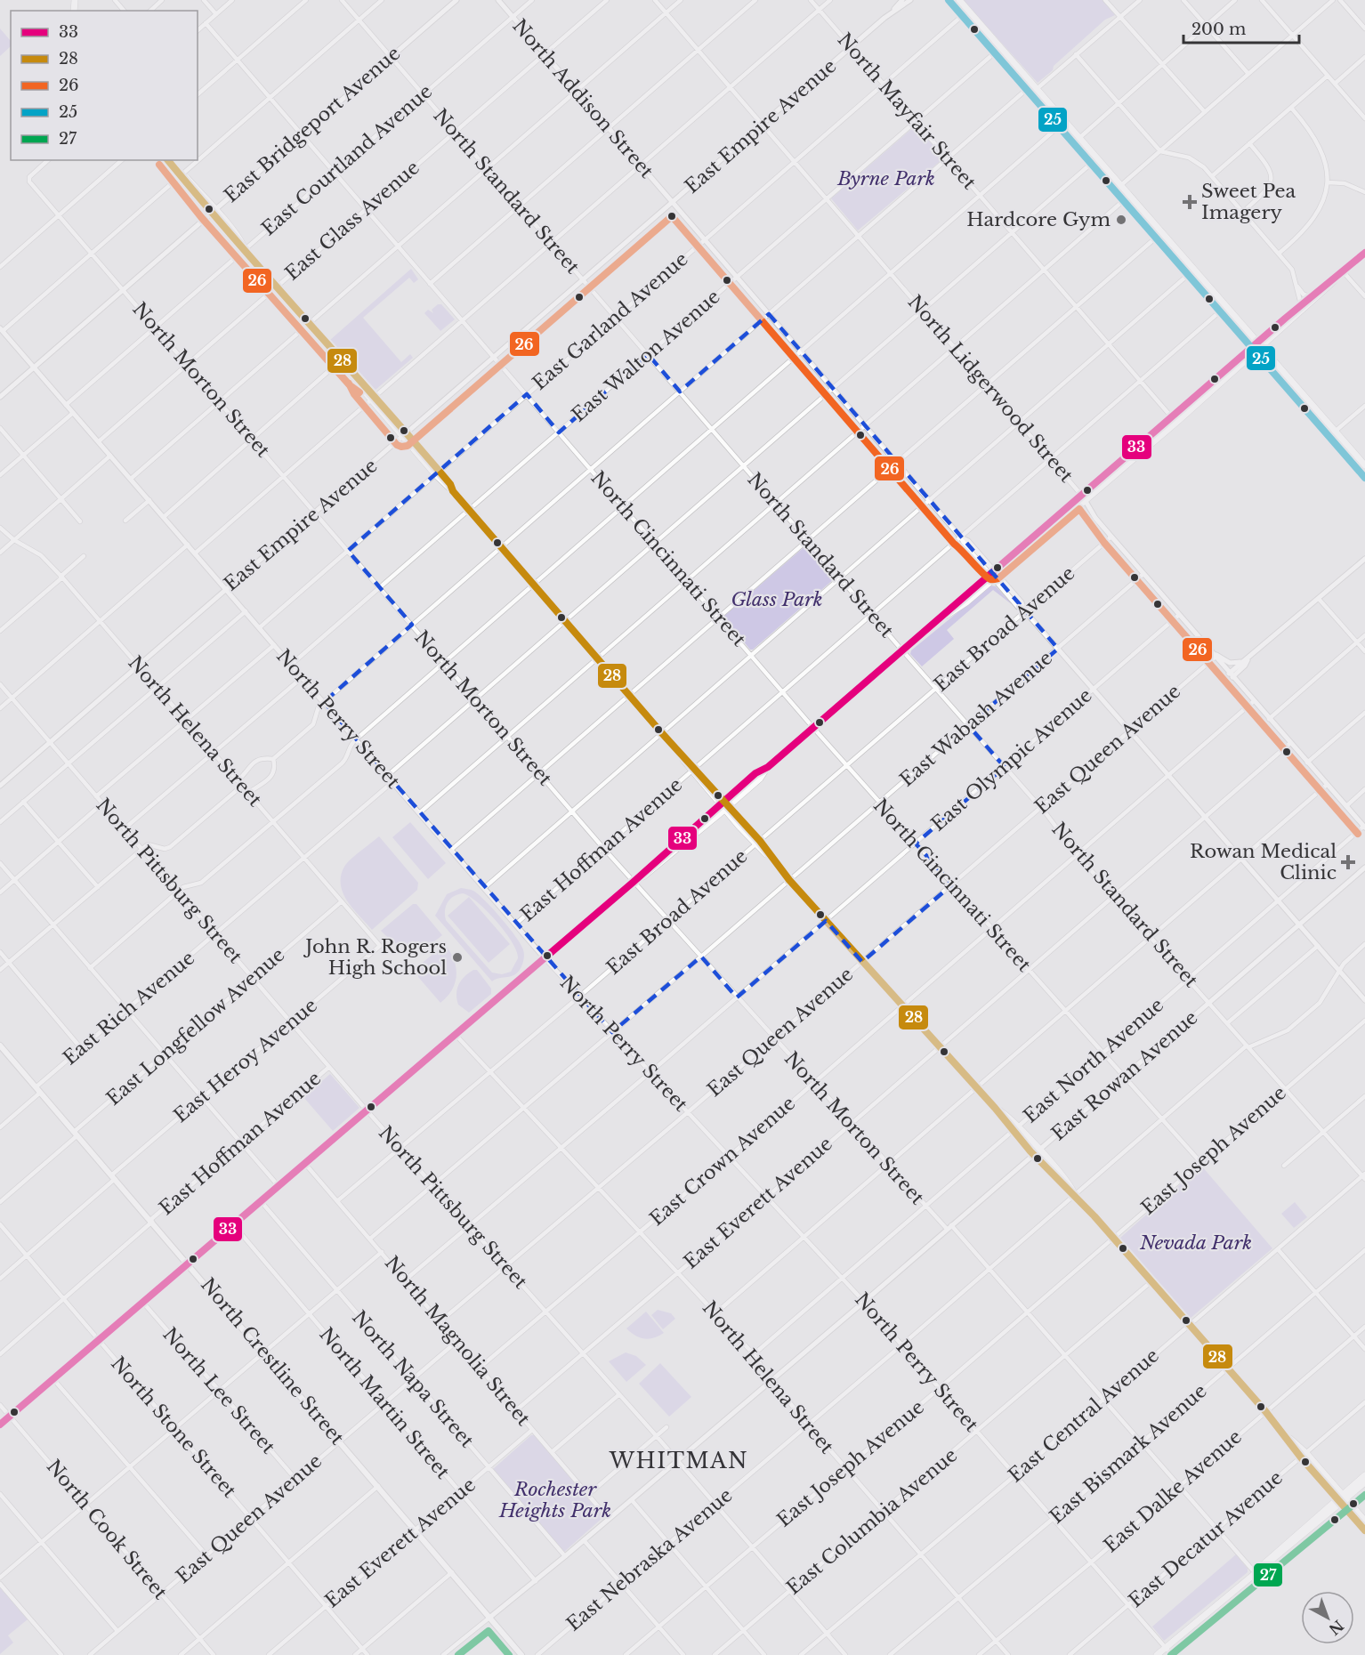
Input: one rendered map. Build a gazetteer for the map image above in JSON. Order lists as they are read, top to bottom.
{
  "streets": {
    "main road": ["North Crestline Street"],
    "street": [
      "North Addison Street",
      "North Mayfair Street",
      "East Bridgeport Avenue",
      "East Empire Avenue",
      "East Courtland Avenue",
      "North Standard Street",
      "East Glass Avenue",
      "East Garland Avenue",
      "East Walton Avenue",
      "North Morton Street",
      "North Lidgerwood Street",
      "North Cincinnati Street",
      "East Broad Avenue",
      "North Perry Street",
      "East Wabash Avenue",
      "North Helena Street",
      "East Queen Avenue",
      "East Olympic Avenue",
      "East Hoffman Avenue",
      "North Pittsburg Street",
      "East Rich Avenue",
      "East Longfellow Avenue",
      "East Heroy Avenue",
      "East North Avenue",
      "East Rowan Avenue",
      "East Joseph Avenue",
      "East Crown Avenue",
      "East Everett Avenue",
      "North Magnolia Street",
      "North Napa Street",
      "North Lee Street",
      "North Martin Street",
      "East Central Avenue",
      "North Stone Street",
      "East Bismark Avenue",
      "East Dalke Avenue",
      "East Columbia Avenue",
      "North Cook Street",
      "East Decatur Avenue",
      "East Nebraska Avenue"
    ]
  },
  "crossings": [
    ["North Addison Street", "East Empire Avenue"],
    ["North Addison Street", "East Courtland Avenue"],
    ["North Addison Street", "East Glass Avenue"],
    ["North Addison Street", "East Garland Avenue"],
    ["North Addison Street", "East Walton Avenue"],
    ["North Addison Street", "East Broad Avenue"],
    ["North Addison Street", "East Wabash Avenue"],
    ["North Addison Street", "East Queen Avenue"],
    ["North Addison Street", "East Olympic Avenue"],
    ["North Addison Street", "East Hoffman Avenue"],
    ["North Addison Street", "East North Avenue"],
    ["North Addison Street", "East Rowan Avenue"],
    ["North Addison Street", "East Crown Avenue"],
    ["North Addison Street", "East Everett Avenue"],
    ["North Addison Street", "East Nebraska Avenue"],
    ["North Mayfair Street", "East Empire Avenue"],
    ["North Mayfair Street", "East Garland Avenue"],
    ["North Mayfair Street", "East Walton Avenue"],
    ["North Mayfair Street", "East Hoffman Avenue"],
    ["East Bridgeport Avenue", "North Standard Street"],
    ["East Bridgeport Avenue", "North Morton Street"],
    ["East Bridgeport Avenue", "North Cincinnati Street"],
    ["East Bridgeport Avenue", "North Perry Street"],
    ["East Empire Avenue", "North Standard Street"],
    ["East Empire Avenue", "North Morton Street"],
    ["East Empire Avenue", "North Lidgerwood Street"],
    ["East Empire Avenue", "North Cincinnati Street"],
    ["East Empire Avenue", "North Perry Street"],
    ["East Empire Avenue", "North Helena Street"],
    ["East Empire Avenue", "North Pittsburg Street"],
    ["East Courtland Avenue", "North Standard Street"],
    ["East Courtland Avenue", "North Morton Street"],
    ["East Courtland Avenue", "North Cincinnati Street"],
    ["East Courtland Avenue", "North Perry Street"],
    ["North Standard Street", "East Glass Avenue"],
    ["North Standard Street", "East Garland Avenue"],
    ["North Standard Street", "East Walton Avenue"],
    ["North Standard Street", "East Broad Avenue"],
    ["North Standard Street", "East Wabash Avenue"],
    ["North Standard Street", "East Queen Avenue"],
    ["North Standard Street", "East Olympic Avenue"],
    ["North Standard Street", "East Hoffman Avenue"],
    ["North Standard Street", "East North Avenue"],
    ["North Standard Street", "East Rowan Avenue"],
    ["North Standard Street", "East Joseph Avenue"],
    ["North Standard Street", "East Crown Avenue"],
    ["North Standard Street", "East Everett Avenue"],
    ["North Standard Street", "East Central Avenue"],
    ["North Standard Street", "East Nebraska Avenue"],
    ["East Glass Avenue", "North Morton Street"],
    ["East Glass Avenue", "North Cincinnati Street"],
    ["East Glass Avenue", "North Perry Street"],
    ["East Garland Avenue", "North Morton Street"],
    ["East Garland Avenue", "North Lidgerwood Street"],
    ["East Garland Avenue", "North Cincinnati Street"],
    ["East Garland Avenue", "North Perry Street"],
    ["East Walton Avenue", "North Morton Street"],
    ["East Walton Avenue", "North Lidgerwood Street"],
    ["East Walton Avenue", "North Cincinnati Street"],
    ["East Walton Avenue", "North Perry Street"],
    ["North Morton Street", "East Broad Avenue"],
    ["North Morton Street", "East Wabash Avenue"],
    ["North Morton Street", "East Queen Avenue"],
    ["North Morton Street", "East Olympic Avenue"],
    ["North Morton Street", "East Hoffman Avenue"],
    ["North Morton Street", "East North Avenue"],
    ["North Morton Street", "East Rowan Avenue"],
    ["North Morton Street", "East Crown Avenue"],
    ["North Morton Street", "East Everett Avenue"],
    ["North Lidgerwood Street", "East Broad Avenue"],
    ["North Lidgerwood Street", "East Wabash Avenue"],
    ["North Lidgerwood Street", "East Queen Avenue"],
    ["North Lidgerwood Street", "East Olympic Avenue"],
    ["North Lidgerwood Street", "East Hoffman Avenue"],
    ["North Lidgerwood Street", "East North Avenue"],
    ["North Lidgerwood Street", "East Crown Avenue"],
    ["North Lidgerwood Street", "East Everett Avenue"],
    ["North Cincinnati Street", "East Broad Avenue"],
    ["North Cincinnati Street", "East Wabash Avenue"],
    ["North Cincinnati Street", "East Queen Avenue"],
    ["North Cincinnati Street", "East Olympic Avenue"],
    ["North Cincinnati Street", "East Hoffman Avenue"],
    ["North Cincinnati Street", "East North Avenue"],
    ["North Cincinnati Street", "East Rowan Avenue"],
    ["North Cincinnati Street", "East Joseph Avenue"],
    ["North Cincinnati Street", "East Crown Avenue"],
    ["North Cincinnati Street", "East Everett Avenue"],
    ["North Cincinnati Street", "East Nebraska Avenue"],
    ["East Broad Avenue", "North Perry Street"],
    ["East Broad Avenue", "North Helena Street"],
    ["East Broad Avenue", "North Pittsburg Street"],
    ["East Broad Avenue", "North Magnolia Street"],
    ["North Perry Street", "East Wabash Avenue"],
    ["North Perry Street", "East Queen Avenue"],
    ["North Perry Street", "East Olympic Avenue"],
    ["North Perry Street", "East Hoffman Avenue"],
    ["North Perry Street", "East Rich Avenue"],
    ["North Perry Street", "East North Avenue"],
    ["North Perry Street", "East Rowan Avenue"],
    ["North Perry Street", "East Joseph Avenue"],
    ["North Perry Street", "East Crown Avenue"],
    ["North Perry Street", "East Everett Avenue"],
    ["North Perry Street", "East Central Avenue"],
    ["North Perry Street", "East Bismark Avenue"],
    ["North Perry Street", "East Dalke Avenue"],
    ["North Perry Street", "East Columbia Avenue"],
    ["North Perry Street", "East Decatur Avenue"],
    ["North Perry Street", "East Nebraska Avenue"],
    ["East Wabash Avenue", "North Helena Street"],
    ["East Wabash Avenue", "North Pittsburg Street"],
    ["East Wabash Avenue", "North Magnolia Street"],
    ["North Helena Street", "East Queen Avenue"],
    ["North Helena Street", "East Olympic Avenue"],
    ["North Helena Street", "East Rich Avenue"],
    ["North Helena Street", "East Longfellow Avenue"],
    ["North Helena Street", "East Heroy Avenue"],
    ["North Helena Street", "East North Avenue"],
    ["North Helena Street", "East Rowan Avenue"],
    ["North Helena Street", "East Joseph Avenue"],
    ["North Helena Street", "East Crown Avenue"],
    ["North Helena Street", "East Everett Avenue"],
    ["North Helena Street", "East Central Avenue"],
    ["North Helena Street", "East Bismark Avenue"],
    ["North Helena Street", "East Dalke Avenue"],
    ["North Helena Street", "East Columbia Avenue"],
    ["North Helena Street", "East Nebraska Avenue"],
    ["East Queen Avenue", "North Pittsburg Street"],
    ["East Queen Avenue", "North Magnolia Street"],
    ["East Queen Avenue", "North Crestline Street"],
    ["East Queen Avenue", "North Napa Street"],
    ["East Queen Avenue", "North Lee Street"],
    ["East Queen Avenue", "North Martin Street"],
    ["East Queen Avenue", "North Stone Street"],
    ["East Queen Avenue", "North Cook Street"],
    ["East Olympic Avenue", "North Pittsburg Street"],
    ["East Olympic Avenue", "North Magnolia Street"],
    ["East Hoffman Avenue", "North Pittsburg Street"],
    ["East Hoffman Avenue", "North Crestline Street"],
    ["East Hoffman Avenue", "North Stone Street"],
    ["North Pittsburg Street", "East Rich Avenue"],
    ["North Pittsburg Street", "East Longfellow Avenue"],
    ["North Pittsburg Street", "East Heroy Avenue"],
    ["North Pittsburg Street", "East Rowan Avenue"],
    ["North Pittsburg Street", "East Joseph Avenue"],
    ["North Pittsburg Street", "East Crown Avenue"],
    ["North Pittsburg Street", "East Everett Avenue"],
    ["North Pittsburg Street", "East Central Avenue"],
    ["North Pittsburg Street", "East Columbia Avenue"],
    ["North Pittsburg Street", "East Nebraska Avenue"],
    ["East Rich Avenue", "North Crestline Street"],
    ["East Longfellow Avenue", "North Crestline Street"],
    ["East Heroy Avenue", "North Crestline Street"],
    ["East Heroy Avenue", "North Stone Street"],
    ["East Rowan Avenue", "North Magnolia Street"],
    ["East Rowan Avenue", "North Crestline Street"],
    ["East Rowan Avenue", "North Napa Street"],
    ["East Rowan Avenue", "North Martin Street"],
    ["East Crown Avenue", "North Magnolia Street"],
    ["East Everett Avenue", "North Magnolia Street"],
    ["East Everett Avenue", "North Crestline Street"],
    ["East Everett Avenue", "North Napa Street"],
    ["East Everett Avenue", "North Martin Street"],
    ["East Everett Avenue", "North Stone Street"]
  ],
  "districts": ["WHITMAN"],
  "parks": [
    "Byrne Park",
    "Glass Park",
    "Nevada Park",
    "Rochester Heights Park"
  ],
  "places": {
    "health": ["Sweet Pea Imagery", "Rowan Medical Clinic"],
    "other": ["Hardcore Gym", "John R. Rogers High School"]
  },
  "lines": [
    "transit line 25",
    "transit line 28",
    "transit line 26",
    "transit line 33",
    "transit line 27"
  ],
  "legend": [
    "33",
    "28",
    "26",
    "25",
    "27"
  ],
  "scale_bar": "200 m",
  "north": "bottom right"
}
